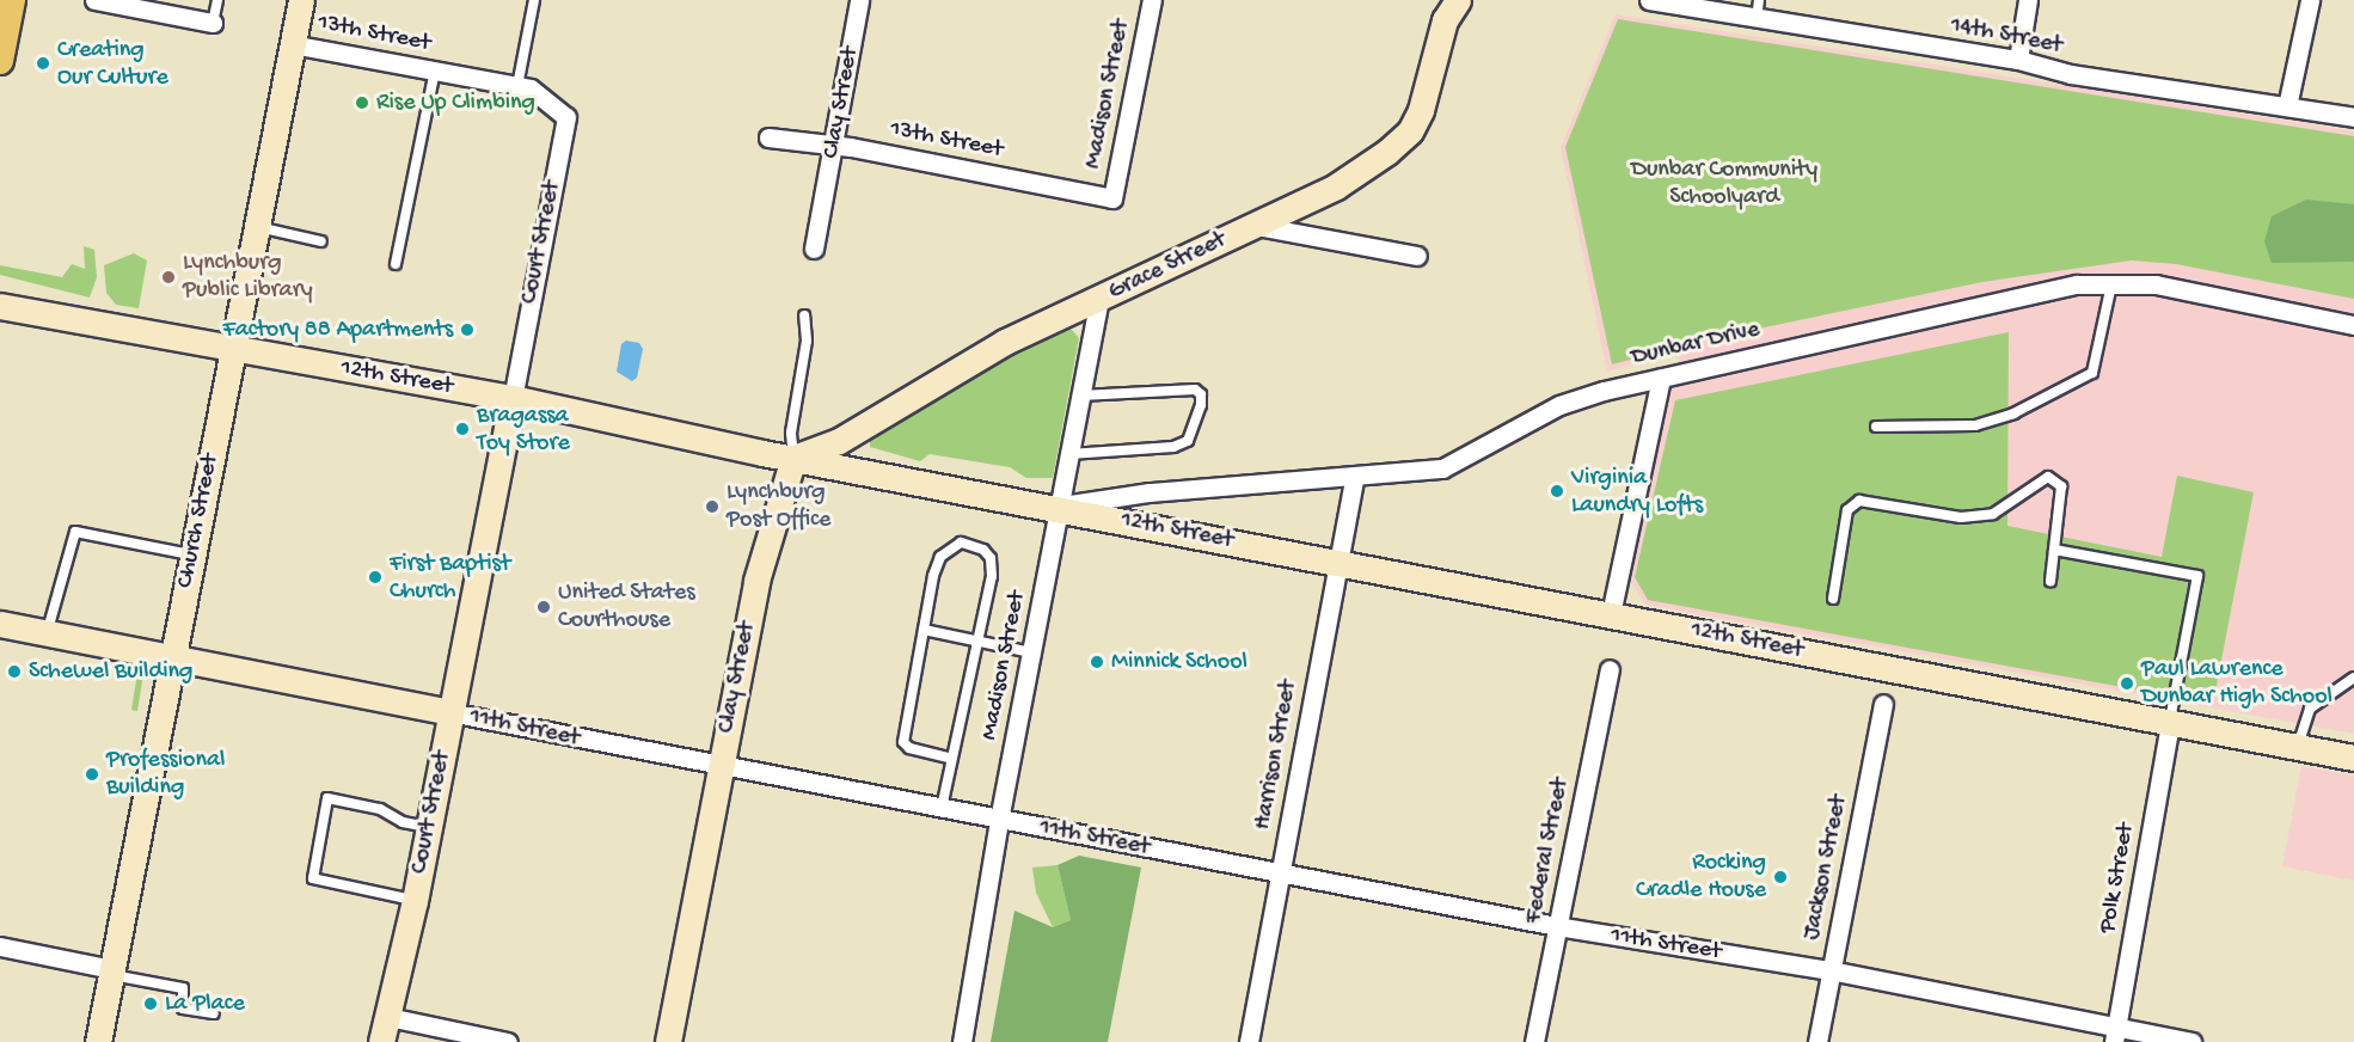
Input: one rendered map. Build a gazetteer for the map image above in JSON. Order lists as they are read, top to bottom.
{
  "streets": {
    "main road": [
      "Clay Street",
      "Court Street",
      "Grace Street",
      "12th Street",
      "Church Street",
      "11th Street"
    ],
    "street": [
      "13th Street",
      "14th Street",
      "Madison Street",
      "Dunbar Drive",
      "Harrison Street",
      "Federal Street",
      "Jackson Street",
      "Polk Street"
    ]
  },
  "crossings": [
    ["13th Street", "Madison Street"],
    ["13th Street", "Clay Street"],
    ["13th Street", "Court Street"],
    ["13th Street", "Church Street"],
    ["Madison Street", "Grace Street"],
    ["Madison Street", "Dunbar Drive"],
    ["Madison Street", "12th Street"],
    ["Madison Street", "11th Street"],
    ["Clay Street", "Grace Street"],
    ["Clay Street", "12th Street"],
    ["Clay Street", "11th Street"],
    ["Court Street", "12th Street"],
    ["Court Street", "11th Street"],
    ["Grace Street", "12th Street"],
    ["Dunbar Drive", "12th Street"],
    ["Dunbar Drive", "Harrison Street"],
    ["12th Street", "Church Street"],
    ["12th Street", "Harrison Street"],
    ["12th Street", "Polk Street"],
    ["Church Street", "11th Street"],
    ["11th Street", "Harrison Street"],
    ["11th Street", "Federal Street"],
    ["11th Street", "Jackson Street"],
    ["11th Street", "Polk Street"]
  ],
  "parks": ["Dunbar Community Schoolyard"],
  "places": [
    "Creating Our Culture",
    "Rise Up Climbing",
    "Lynchburg Public Library",
    "Factory 88 Apartments",
    "Bragassa Toy Store",
    "Virginia Laundry Lofts",
    "Lynchburg Post Office",
    "First Baptist Church",
    "United States Courthouse",
    "Minnick School",
    "Schewel Building",
    "Paul Lawrence Dunbar High School",
    "Professional Building",
    "Rocking Cradle House",
    "La Place"
  ]
}
